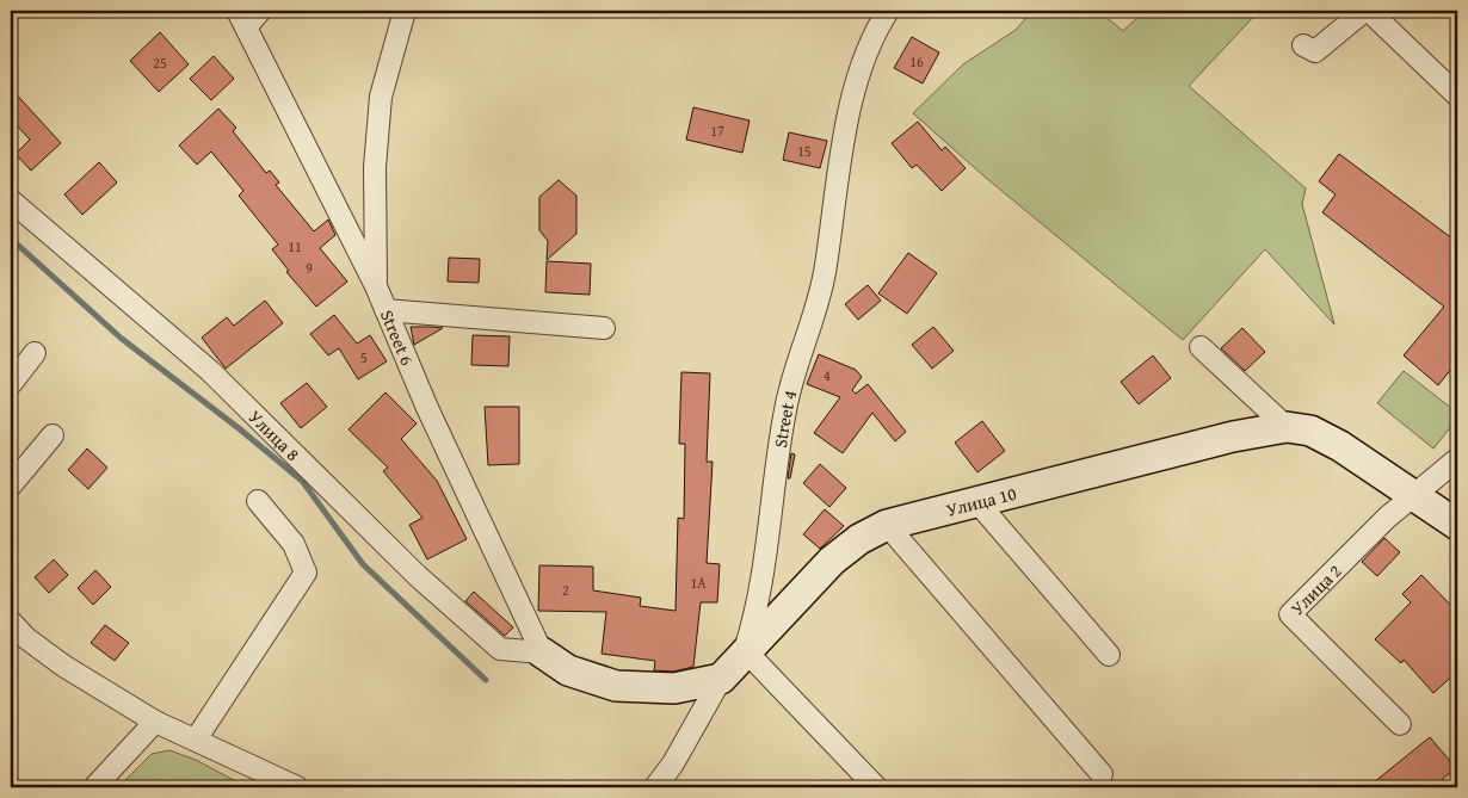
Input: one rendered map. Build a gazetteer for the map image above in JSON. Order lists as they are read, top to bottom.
{
  "streets": {
    "street": [
      "Street 6",
      "Street 4",
      "Улица 8",
      "Улица 10",
      "Улица 2"
    ]
  },
  "crossings": [
    ["Street 6", "Улица 8"],
    ["Street 4", "Улица 10"],
    ["Улица 10", "Улица 2"]
  ],
  "house_numbers": [
    "16",
    "25",
    "17",
    "15",
    "11",
    "9",
    "5",
    "4",
    "1А",
    "2"
  ]
}
